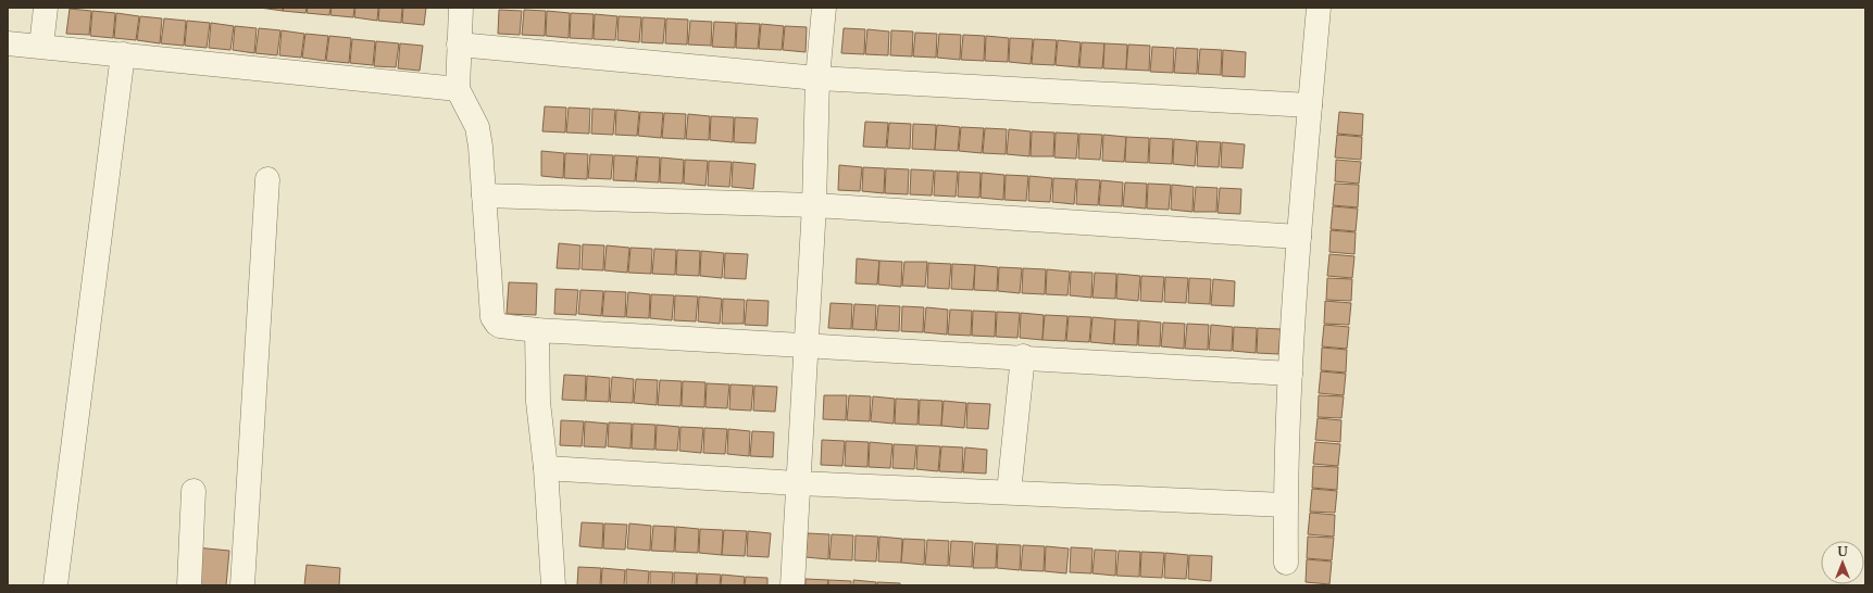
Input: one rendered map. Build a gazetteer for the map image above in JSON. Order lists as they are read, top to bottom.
{
  "north": "top"
}
